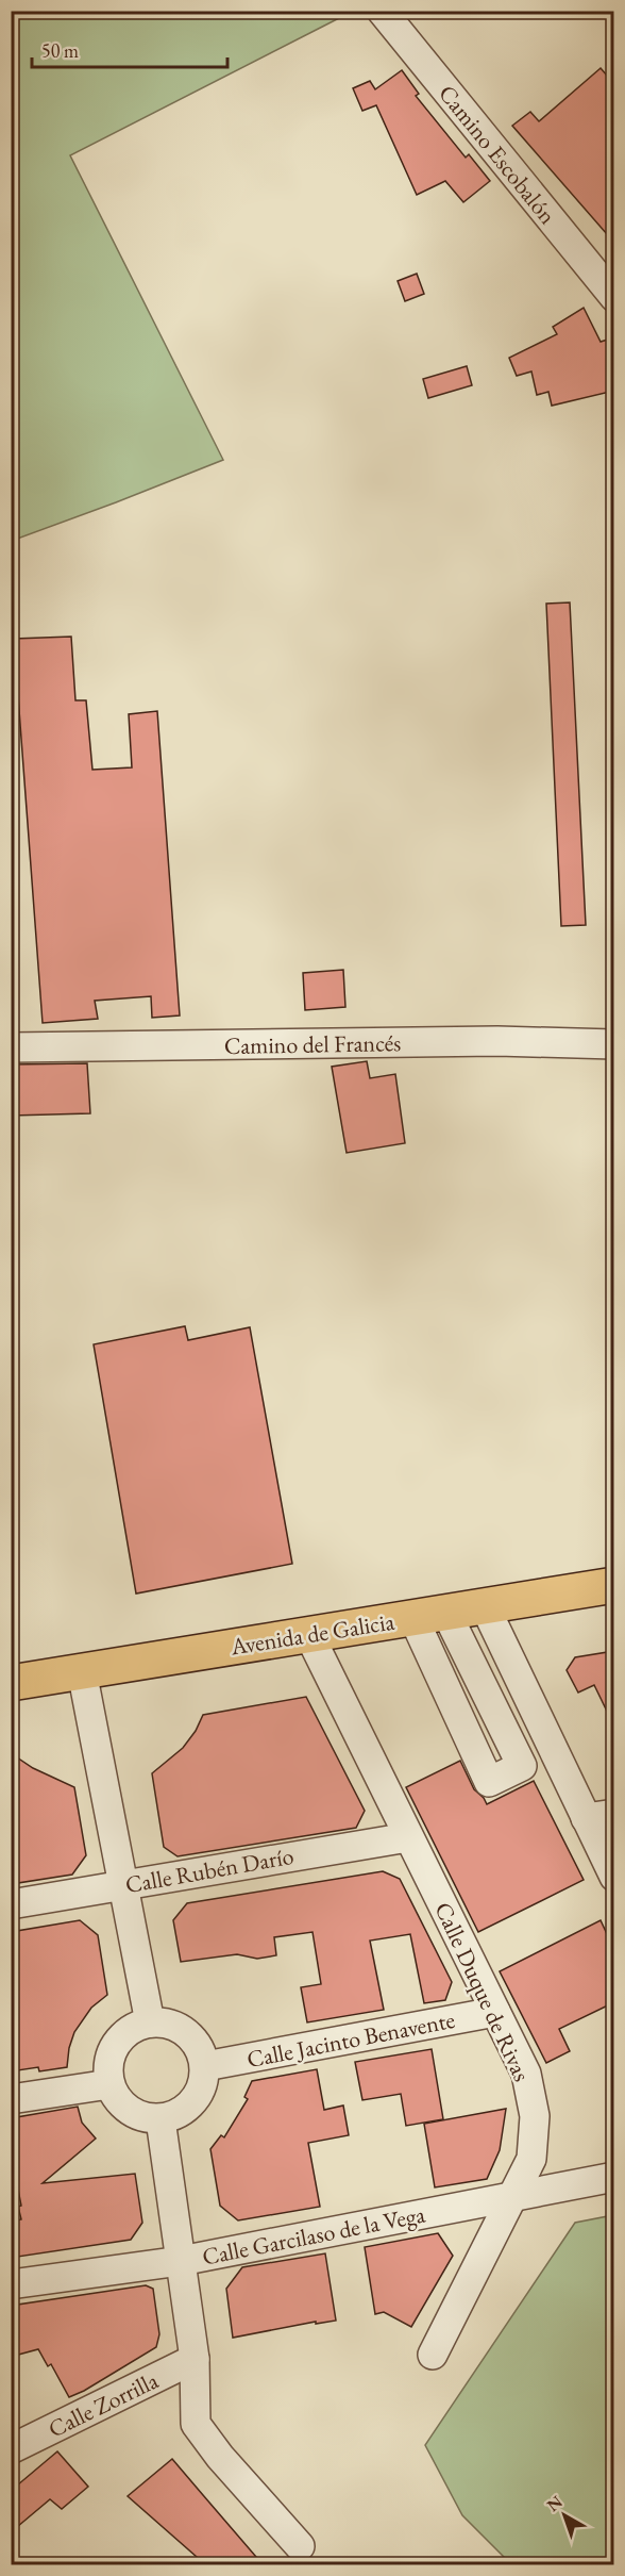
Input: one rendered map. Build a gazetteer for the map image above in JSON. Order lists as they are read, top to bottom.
{
  "streets": {
    "main road": ["Avenida de Galicia"],
    "street": [
      "Camino Escobalón",
      "Camino del Francés",
      "Calle Rubén Darío",
      "Calle Duque de Rivas",
      "Calle Jacinto Benavente",
      "Calle Garcilaso de la Vega",
      "Calle Zorrilla"
    ]
  },
  "crossings": [
    ["Avenida de Galicia", "Calle Duque de Rivas"],
    ["Calle Rubén Darío", "Calle Duque de Rivas"],
    ["Calle Duque de Rivas", "Calle Jacinto Benavente"],
    ["Calle Duque de Rivas", "Calle Garcilaso de la Vega"]
  ],
  "scale_bar": "50 m",
  "north": "top left"
}
